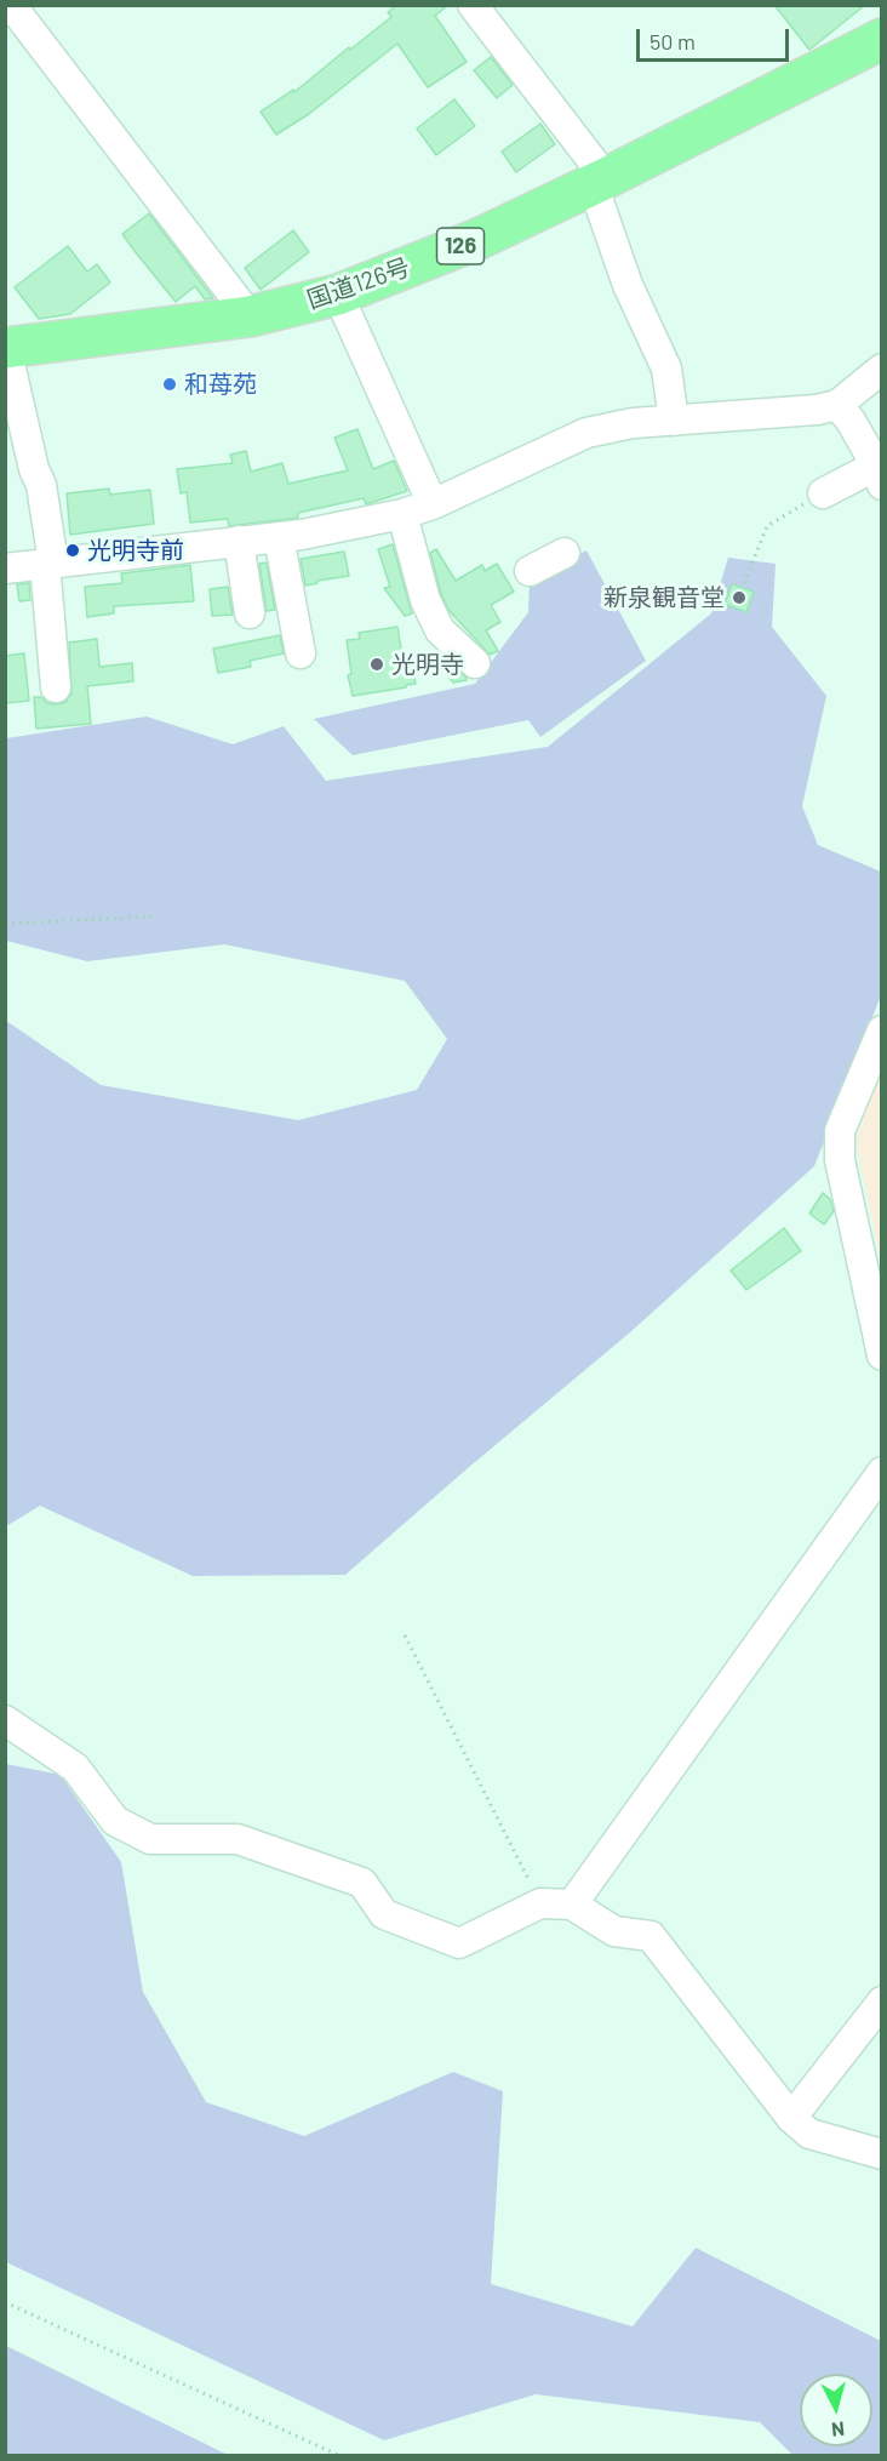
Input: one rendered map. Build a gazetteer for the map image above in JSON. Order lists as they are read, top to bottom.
{
  "streets": {
    "highway": ["126", "国道126号"]
  },
  "places": [
    "和苺苑",
    "光明寺前",
    "新泉観音堂",
    "光明寺"
  ],
  "scale_bar": "50 m",
  "north": "bottom"
}
